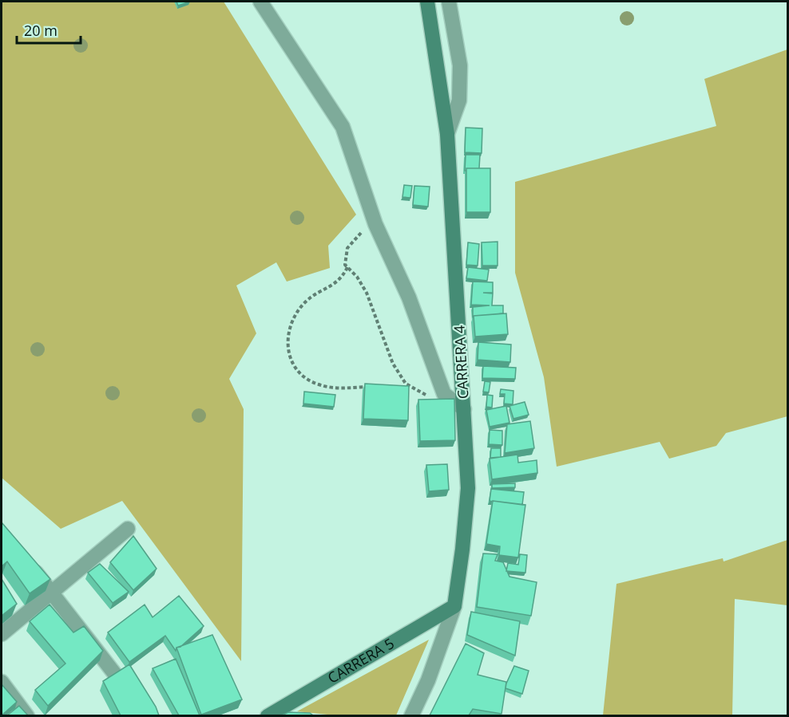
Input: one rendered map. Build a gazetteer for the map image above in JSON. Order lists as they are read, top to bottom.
{
  "streets": {
    "main road": ["CARRERA 4", "CARRERA 5"]
  },
  "crossings": [
    ["CARRERA 4", "CARRERA 5"]
  ],
  "scale_bar": "20 m"
}
